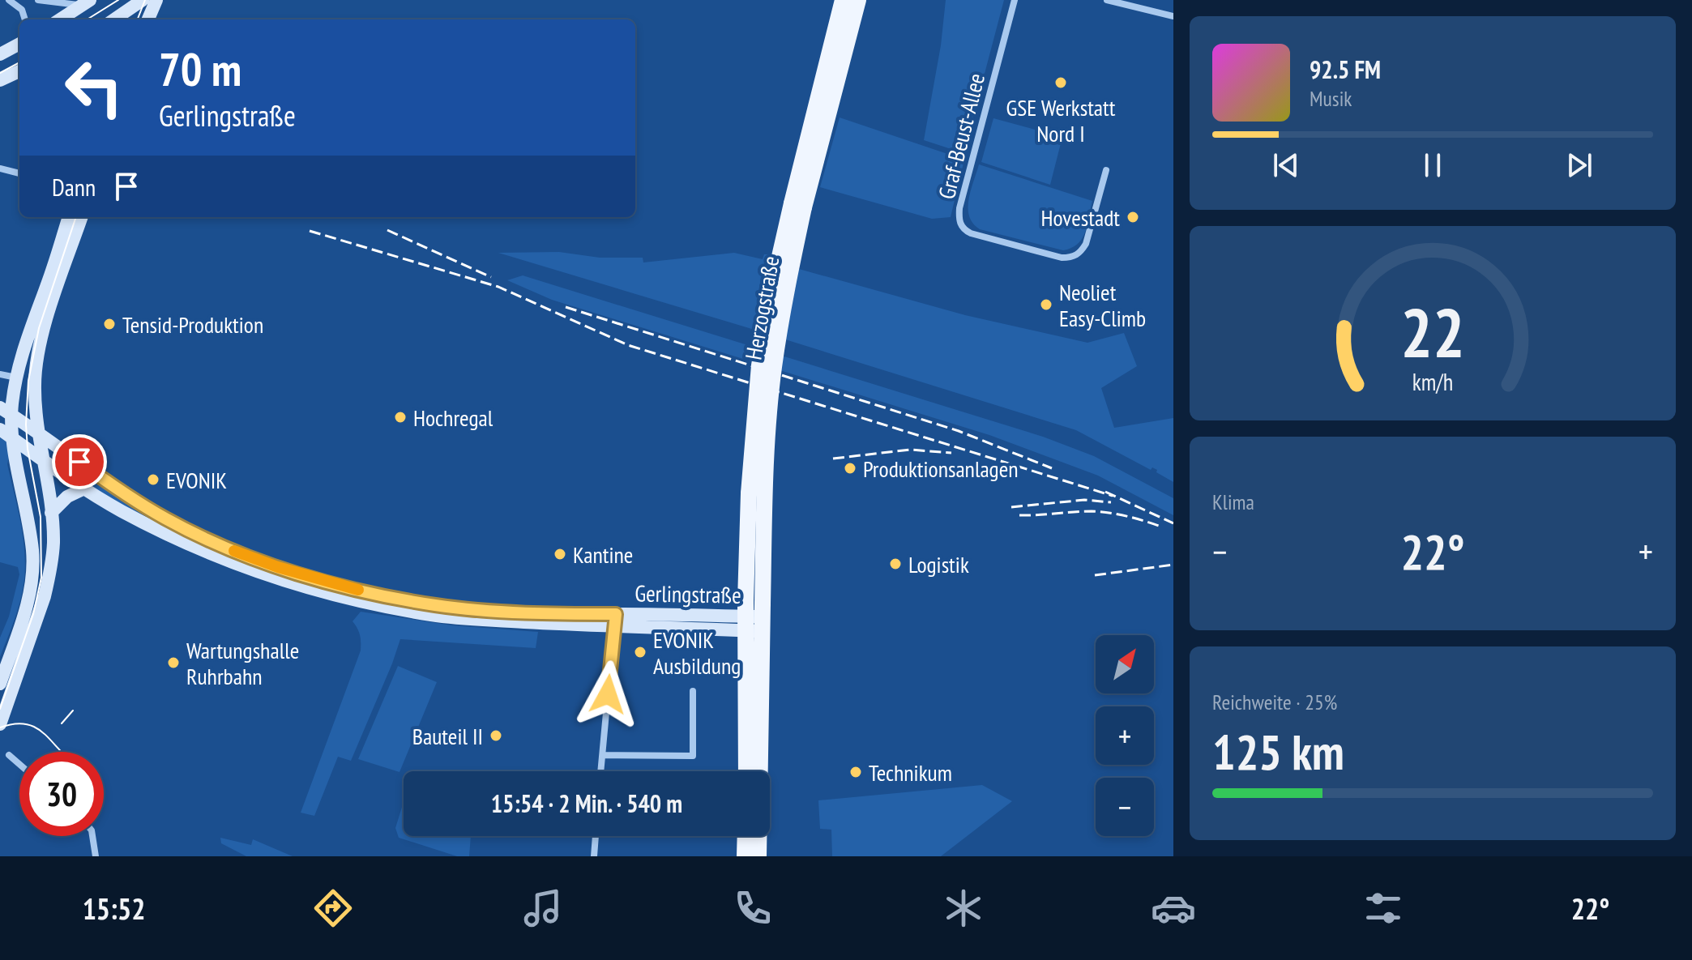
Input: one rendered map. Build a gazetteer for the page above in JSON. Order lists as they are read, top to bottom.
{
  "streets": {
    "main road": ["Herzogstraße", "Gerlingstraße"],
    "street": ["Graf-Beust-Allee"]
  },
  "crossings": [
    ["Herzogstraße", "Gerlingstraße"]
  ],
  "places": [
    "GSE Werkstatt Nord I",
    "Hovestadt",
    "Neoliet Easy-Climb",
    "Tensid-Produktion",
    "Hochregal",
    "Produktionsanlagen",
    "EVONIK",
    "Kantine",
    "Logistik",
    "EVONIK Ausbildung",
    "Wartungshalle Ruhrbahn",
    "Bauteil II",
    "Technikum"
  ],
  "north": "top right",
  "page": {
    "turn": ["70 m", "Gerlingstraße"],
    "song": ["92.5 FM", "Musik"],
    "then": "Dann",
    "tile": [
      "Klima",
      ["Reichweite · 25%", "125 km"]
    ],
    "heat": ["−", "22°", "+"],
    "map_buttons": ["+", "−"],
    "limit": "30",
    "trip": "15:54 · 2 Min. · 540 m",
    "tabs": ["15:52", "22°"],
    "gauge": ["22", "km/h"]
  }
}
